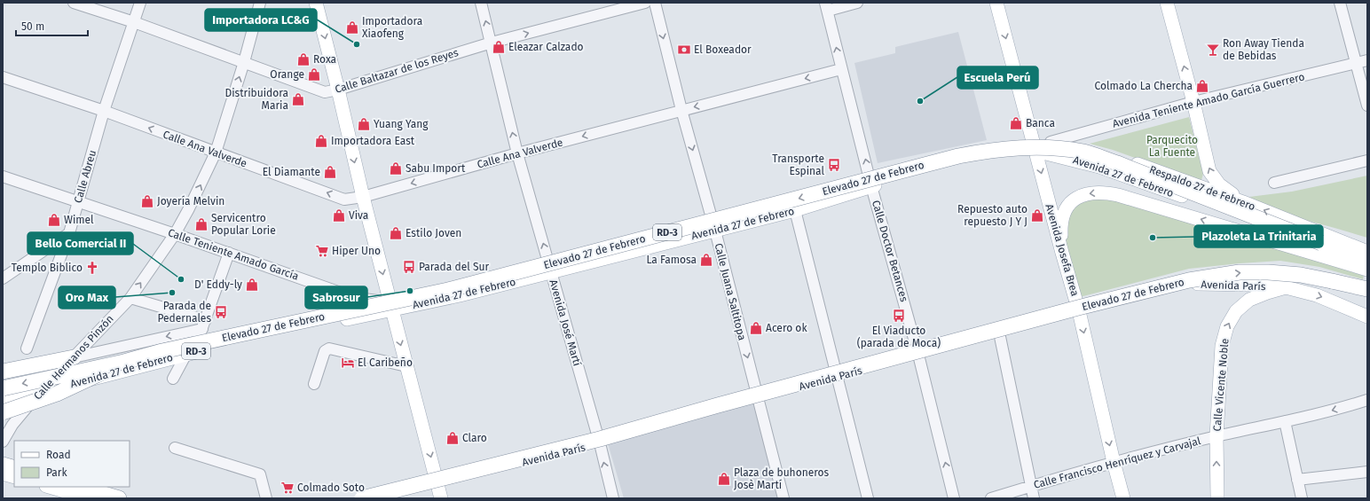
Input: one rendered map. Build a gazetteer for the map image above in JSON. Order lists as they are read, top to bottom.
{
  "streets": {
    "highway": ["Elevado 27 de Febrero", "RD-3"],
    "main road": [
      "Avenida 27 de Febrero",
      "Respaldo 27 de Febrero",
      "Avenida Josefa Brea",
      "Avenida París",
      "Calle Vicente Noble"
    ],
    "street": [
      "Calle Baltazar de los Reyes",
      "Avenida Teniente Amado García Guerrero",
      "Calle Ana Valverde",
      "Calle Abreu",
      "Calle Doctor Betances",
      "Calle Teniente Amado García",
      "Calle Juana Saltitopa",
      "Avenida José Martí",
      "Calle Hermanos Pinzón",
      "Calle Francisco Henríquez y Carvajal"
    ]
  },
  "crossings": [
    ["Calle Baltazar de los Reyes", "Calle Abreu"],
    ["Calle Baltazar de los Reyes", "Avenida José Martí"],
    ["Calle Baltazar de los Reyes", "Calle Hermanos Pinzón"],
    ["Avenida Teniente Amado García Guerrero", "Respaldo 27 de Febrero"],
    ["Calle Ana Valverde", "Calle Abreu"],
    ["Calle Ana Valverde", "Calle Doctor Betances"],
    ["Calle Ana Valverde", "Calle Juana Saltitopa"],
    ["Calle Ana Valverde", "Avenida José Martí"],
    ["Calle Ana Valverde", "Calle Hermanos Pinzón"],
    ["Calle Abreu", "Calle Teniente Amado García"],
    ["Avenida 27 de Febrero", "Respaldo 27 de Febrero"],
    ["Avenida 27 de Febrero", "Avenida Josefa Brea"],
    ["Avenida 27 de Febrero", "Calle Doctor Betances"],
    ["Avenida 27 de Febrero", "Calle Teniente Amado García"],
    ["Avenida 27 de Febrero", "Calle Juana Saltitopa"],
    ["Avenida 27 de Febrero", "Avenida José Martí"],
    ["Avenida 27 de Febrero", "Calle Hermanos Pinzón"],
    ["Elevado 27 de Febrero", "RD-3"],
    ["Respaldo 27 de Febrero", "Avenida Josefa Brea"],
    ["Avenida Josefa Brea", "Avenida París"],
    ["Avenida Josefa Brea", "Calle Francisco Henríquez y Carvajal"],
    ["Calle Doctor Betances", "Avenida París"],
    ["Calle Teniente Amado García", "Calle Hermanos Pinzón"],
    ["Avenida París", "Calle Juana Saltitopa"],
    ["Avenida París", "Avenida José Martí"],
    ["Avenida París", "Calle Vicente Noble"],
    ["Calle Vicente Noble", "Calle Francisco Henríquez y Carvajal"]
  ],
  "one_way": [
    "Calle Ana Valverde",
    "Avenida Josefa Brea",
    "Avenida José Martí",
    "Calle Vicente Noble"
  ],
  "parks": ["Parquecito La Fuente"],
  "places": {
    "shop": [
      "Importadora Xiaofeng",
      "Eleazar Calzado",
      "Roxa",
      "Orange",
      "Colmado La Chercha",
      "Distribuidora Maria",
      "Banca",
      "Yuang Yang",
      "Importadora East",
      "Sabu Import",
      "El Diamante",
      "Joyería Melvin",
      "Viva",
      "Repuesto auto repuesto J Y J",
      "Wimel",
      "Servicentro Popular Lorie",
      "Estilo Joven",
      "La Famosa",
      "D' Eddy-ly",
      "Acero ok",
      "Claro",
      "Plaza de buhoneros Josè Martí"
    ],
    "other": [
      "Importadora LC&G",
      "Escuela Perú",
      "Plazoleta La Trinitaria",
      "Bello Comercial II",
      "Sabrosur",
      "Oro Max"
    ],
    "bank": ["El Boxeador"],
    "bar": ["Ron Away Tienda de Bebidas"],
    "bus stop": [
      "Transporte Espinal",
      "Parada del Sur",
      "Parada de Pedernales",
      "El Viaducto (parada de Moca)"
    ],
    "supermarket": ["Hiper Uno", "Colmado Soto"],
    "church": ["Templo Biblico"],
    "hotel": ["El Caribeño"]
  },
  "legend": ["Road", "Park"],
  "scale_bar": "50 m"
}
